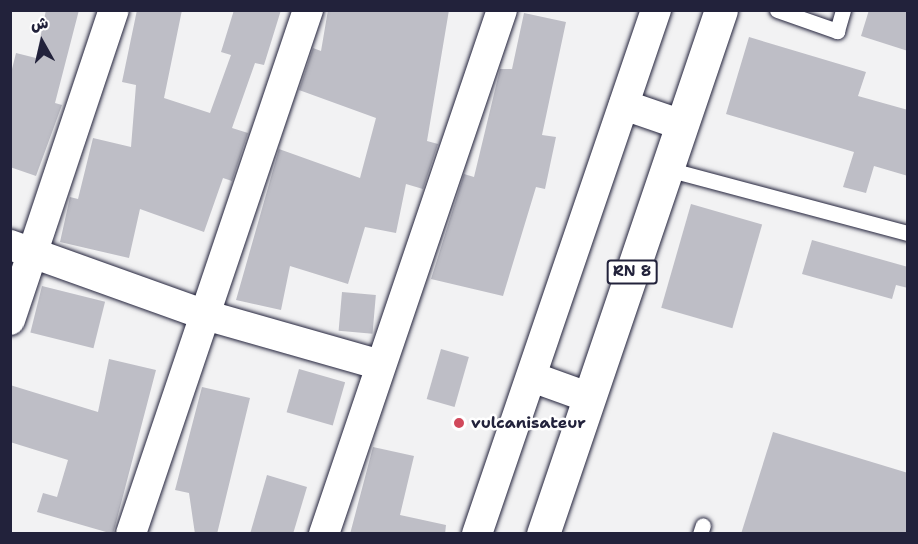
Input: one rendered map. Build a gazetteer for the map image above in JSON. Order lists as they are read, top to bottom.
{
  "streets": {
    "highway": ["RN 8"]
  },
  "places": ["vulcanisateur"],
  "north": "top"
}
